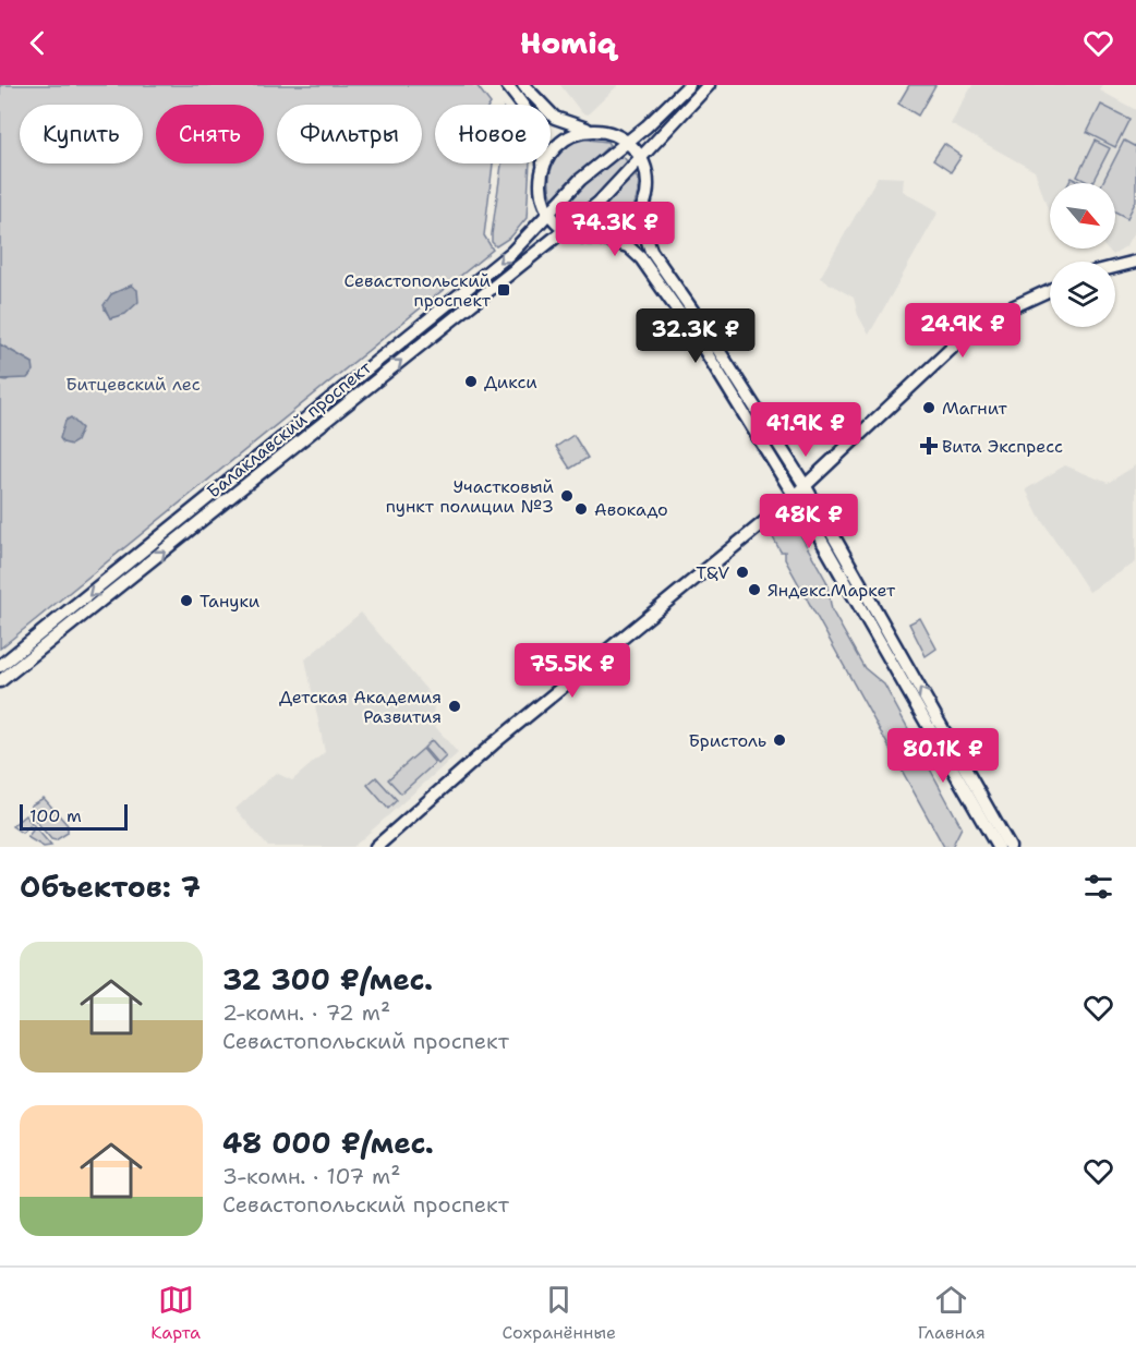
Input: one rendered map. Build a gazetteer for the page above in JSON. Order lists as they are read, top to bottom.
{
  "streets": {
    "main road": ["Балаклавский проспект"]
  },
  "parks": ["Битцевский лес"],
  "places": {
    "transit": ["Севастопольский проспект"],
    "other": [
      "Дикси",
      "Магнит",
      "Участковый пункт полиции №3",
      "Авокадо",
      "T&V",
      "Яндекс.Маркет",
      "Тануки",
      "Детская Академия Развития",
      "Бристоль"
    ],
    "health": ["Вита Экспресс"]
  },
  "scale_bar": "100 m",
  "north": "bottom right",
  "page": {
    "header": "Homiq",
    "chip": [
      "Купить",
      "Снять",
      "Фильтры",
      "Новое"
    ],
    "price": [
      "74.3K ₽",
      "24.9K ₽",
      "32.3K ₽",
      "41.9K ₽",
      "48K ₽",
      "75.5K ₽",
      "80.1K ₽"
    ],
    "scale": "100 m",
    "heading": "Объектов: 7",
    "list": [
      {
        "name": "32 300 ₽/мес.",
        "note": "2-комн. · 72 m² · Севастопольский проспект"
      },
      {
        "name": "48 000 ₽/мес.",
        "note": "3-комн. · 107 m² · Севастопольский проспект"
      }
    ],
    "tabs": ["Карта", "Сохранённые", "Главная"]
  }
}
